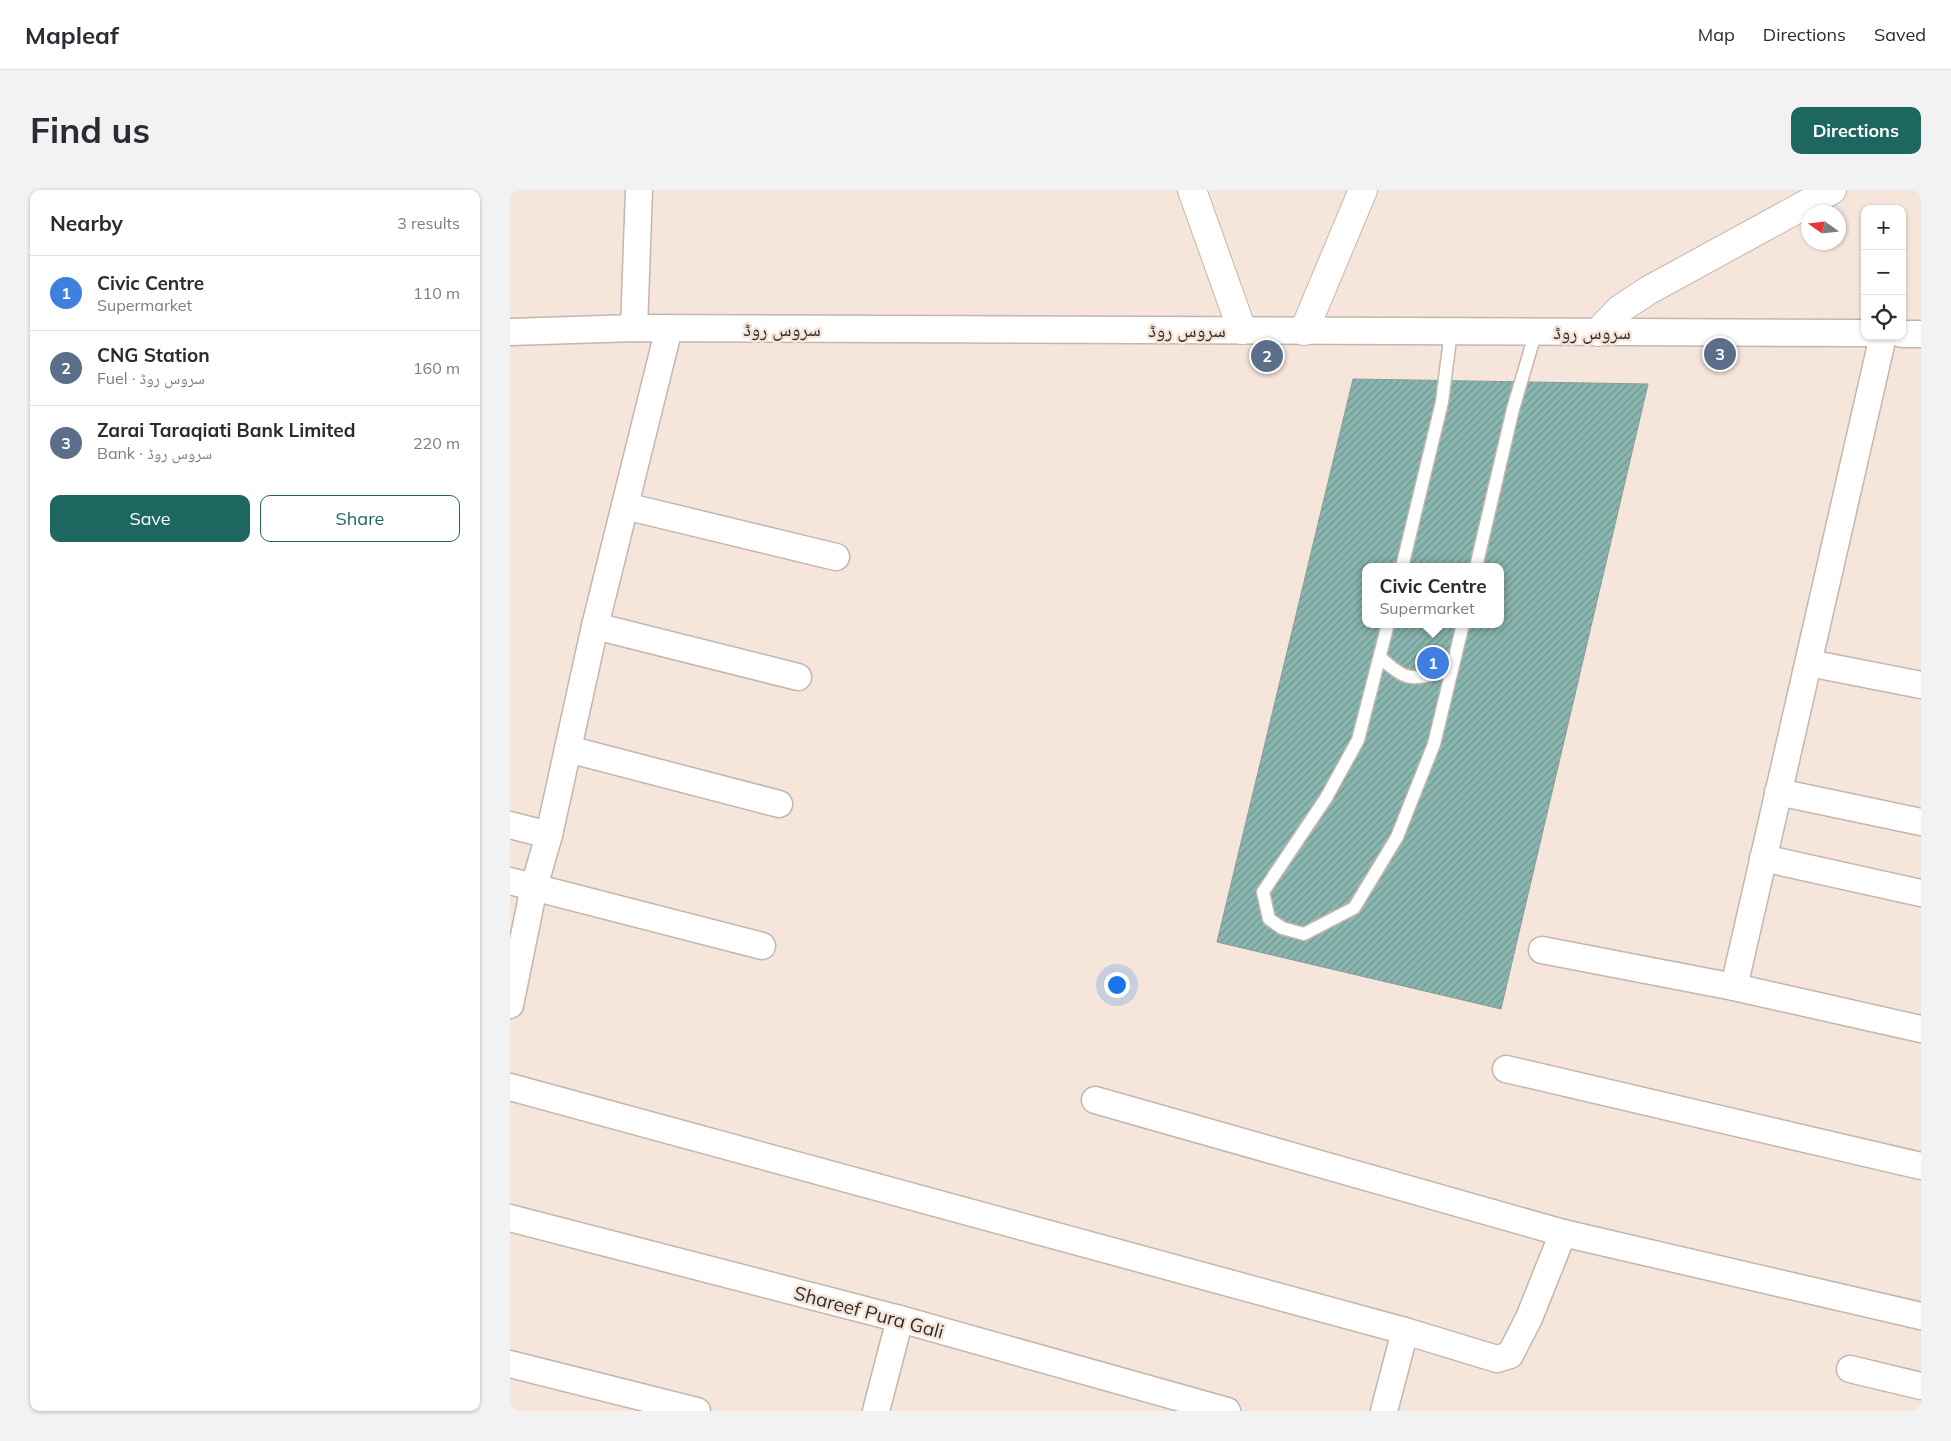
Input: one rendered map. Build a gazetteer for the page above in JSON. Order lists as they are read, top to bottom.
{
  "streets": {
    "street": ["سروس روڈ", "Shareef Pura Gali"]
  },
  "north": "left",
  "page": {
    "header": "Mapleaf",
    "nav": ["Map", "Directions", "Saved"],
    "buttons": [
      "Directions",
      ["Save", "Share"]
    ],
    "title": "Find us",
    "heading": ["Nearby", "3 results"],
    "map_buttons": ["+", "−"],
    "list": [
      {
        "mark": "1",
        "name": "Civic Centre",
        "note": "Supermarket",
        "value": "110 m"
      },
      {
        "mark": "2",
        "name": "CNG Station",
        "note": "Fuel · سروس روڈ",
        "value": "160 m"
      },
      {
        "mark": "3",
        "name": "Zarai Taraqiati Bank Limited",
        "note": "Bank · سروس روڈ",
        "value": "220 m"
      }
    ],
    "pins": ["3", "2", "1"],
    "popup": ["Civic Centre", "Supermarket"]
  }
}
